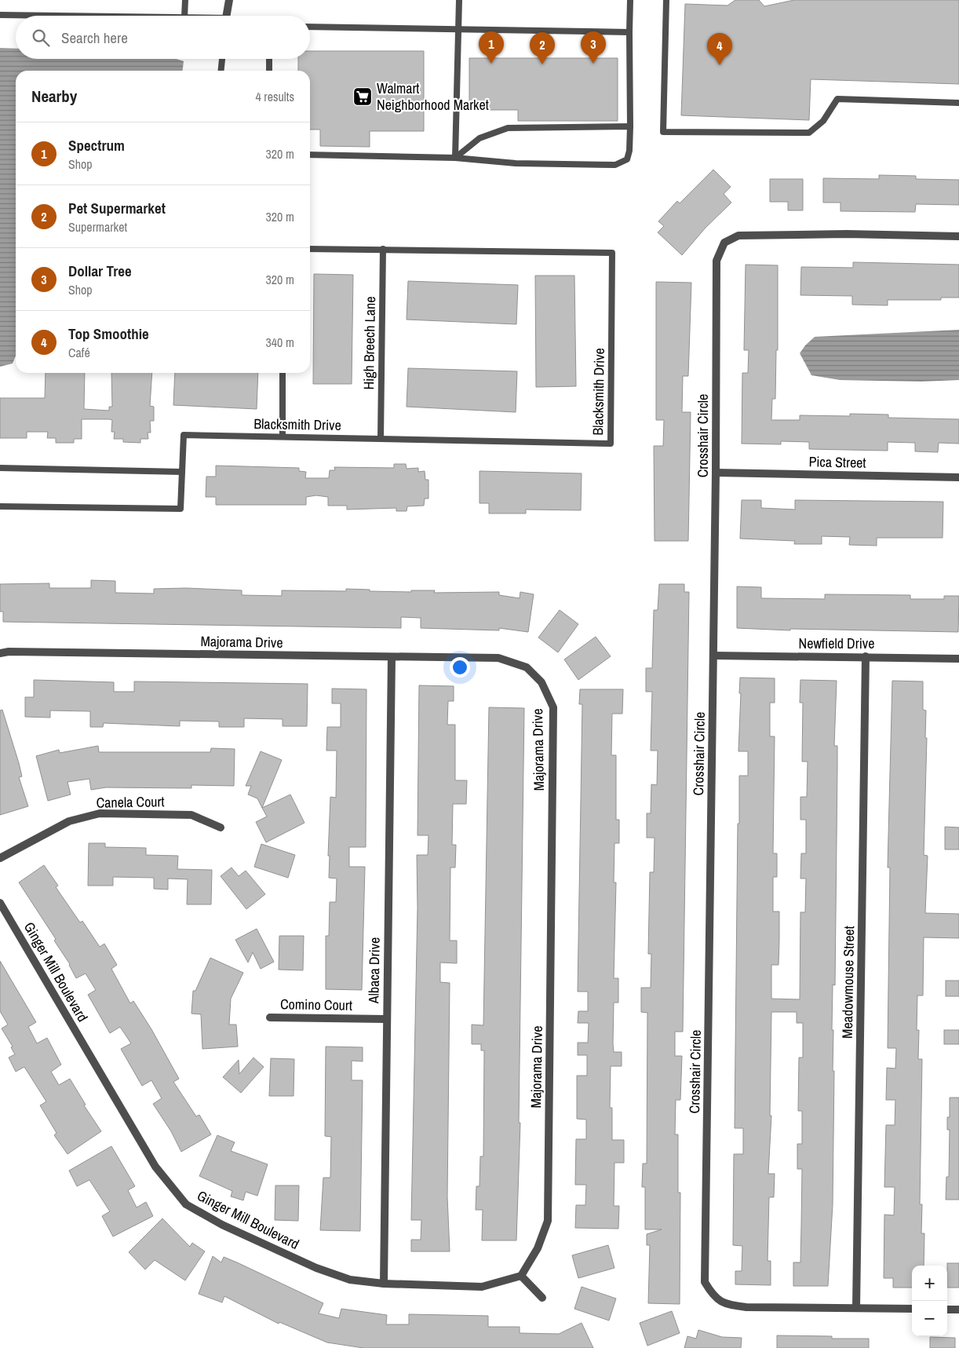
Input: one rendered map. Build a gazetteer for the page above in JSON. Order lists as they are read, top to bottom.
{
  "streets": {
    "street": [
      "Crosshair Circle",
      "Pica Street",
      "Majorama Drive",
      "Newfield Drive",
      "Canela Court",
      "Albaca Drive",
      "Ginger Mill Boulevard",
      "Meadowmouse Street",
      "Comino Court"
    ],
    "lane": ["High Breech Lane", "Blacksmith Drive"]
  },
  "crossings": [
    ["High Breech Lane", "Blacksmith Drive"],
    ["Crosshair Circle", "Pica Street"],
    ["Crosshair Circle", "Newfield Drive"],
    ["Crosshair Circle", "Meadowmouse Street"],
    ["Majorama Drive", "Albaca Drive"],
    ["Majorama Drive", "Ginger Mill Boulevard"],
    ["Newfield Drive", "Meadowmouse Street"],
    ["Albaca Drive", "Ginger Mill Boulevard"],
    ["Albaca Drive", "Comino Court"]
  ],
  "places": {
    "supermarket": ["Walmart Neighborhood Market"]
  },
  "page": {
    "search": "Search here",
    "pins": [
      "1",
      "3",
      "2",
      "4"
    ],
    "heading": ["Nearby", "4 results"],
    "list": [
      {
        "mark": "1",
        "name": "Spectrum",
        "note": "Shop",
        "value": "320 m"
      },
      {
        "mark": "2",
        "name": "Pet Supermarket",
        "note": "Supermarket",
        "value": "320 m"
      },
      {
        "mark": "3",
        "name": "Dollar Tree",
        "note": "Shop",
        "value": "320 m"
      },
      {
        "mark": "4",
        "name": "Top Smoothie",
        "note": "Café",
        "value": "340 m"
      }
    ],
    "map_buttons": ["+", "−"]
  }
}
